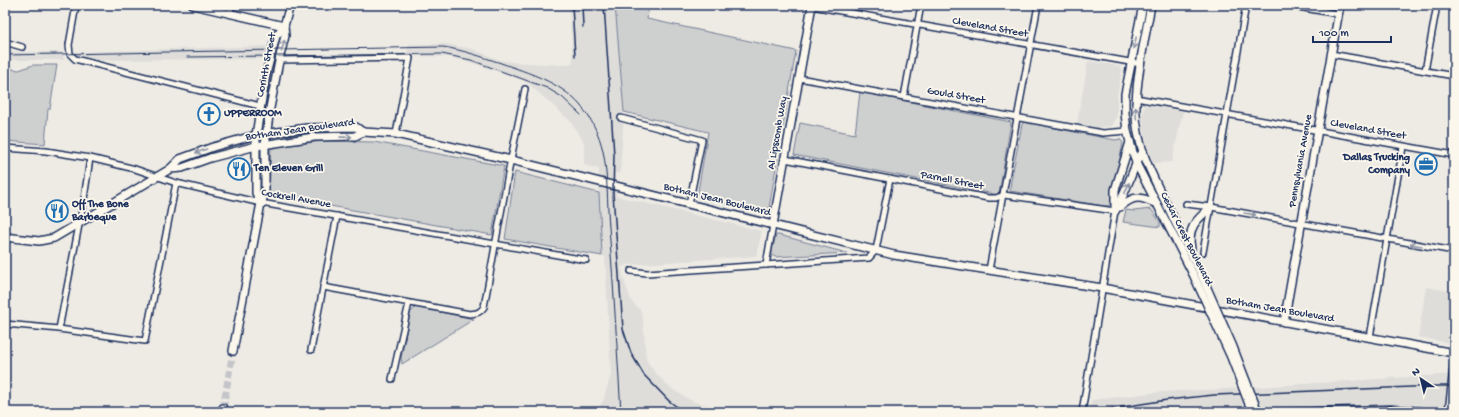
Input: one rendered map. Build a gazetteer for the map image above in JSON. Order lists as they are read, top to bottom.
{
  "streets": {
    "main road": [
      "Corinth Street",
      "Botham Jean Boulevard",
      "Al Lipscomb Way",
      "Pennsylvania Avenue",
      "Cedar Crest Boulevard"
    ],
    "street": [
      "Cleveland Street",
      "Gould Street",
      "Parnell Street",
      "Cockrell Avenue"
    ]
  },
  "crossings": [
    ["Cleveland Street", "Al Lipscomb Way"],
    ["Cleveland Street", "Pennsylvania Avenue"],
    ["Cleveland Street", "Cedar Crest Boulevard"],
    ["Corinth Street", "Botham Jean Boulevard"],
    ["Corinth Street", "Cockrell Avenue"],
    ["Gould Street", "Al Lipscomb Way"],
    ["Gould Street", "Cedar Crest Boulevard"],
    ["Botham Jean Boulevard", "Al Lipscomb Way"],
    ["Botham Jean Boulevard", "Pennsylvania Avenue"],
    ["Botham Jean Boulevard", "Cockrell Avenue"],
    ["Al Lipscomb Way", "Parnell Street"]
  ],
  "places": {
    "church": ["UPPERROOM"],
    "office": ["Dallas Trucking Company"],
    "restaurant": ["Ten Eleven Grill", "Off The Bone Barbeque"]
  },
  "scale_bar": "100 m",
  "north": "top left"
}
